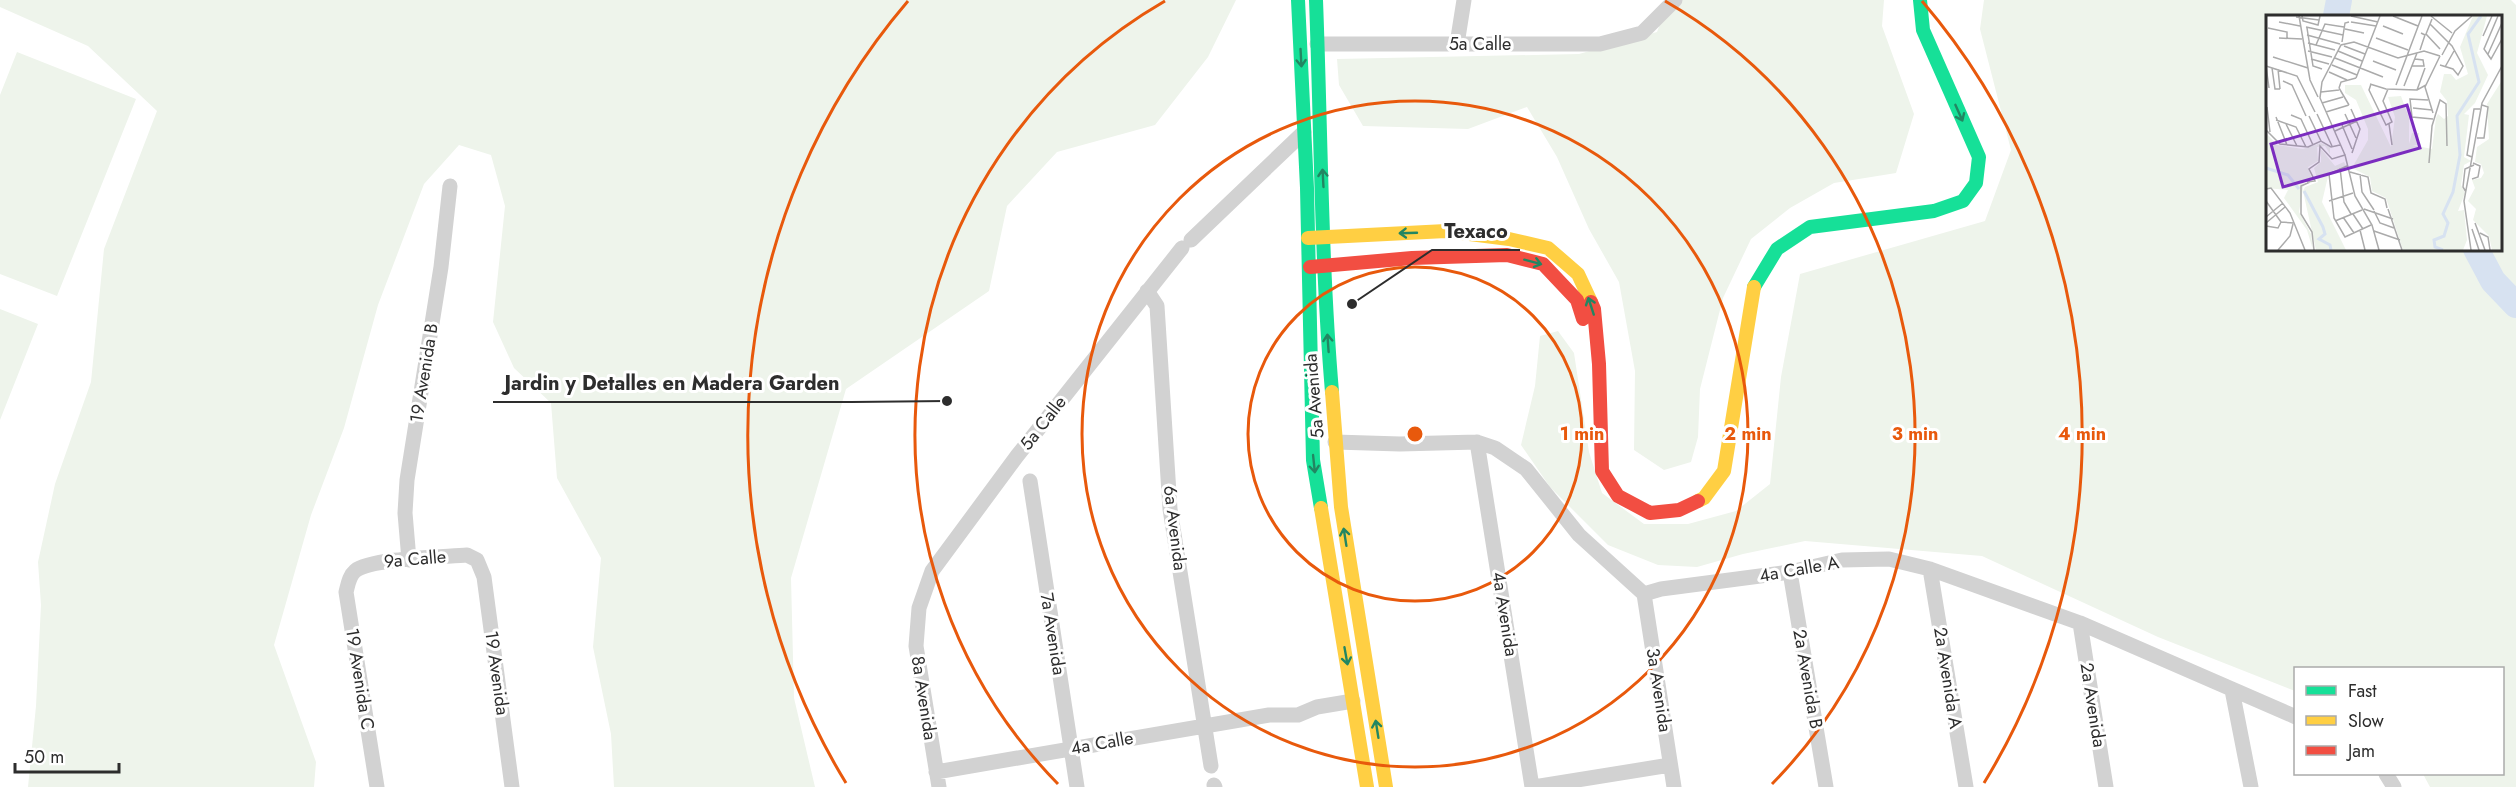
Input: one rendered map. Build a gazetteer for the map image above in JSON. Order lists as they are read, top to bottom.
{
  "streets": {
    "main road": ["5a Avenida"],
    "street": [
      "5a Calle",
      "19 Avenida B",
      "6a Avenida",
      "9a Calle",
      "4a Calle A",
      "4a Avenida",
      "7a Avenida",
      "19 Avenida",
      "2a Avenida A",
      "19 Avenida C",
      "2a Avenida B",
      "3a Avenida",
      "8a Avenida",
      "2a Avenida",
      "4a Calle"
    ]
  },
  "crossings": [
    ["5a Calle", "5a Avenida"],
    ["5a Calle", "6a Avenida"],
    ["5a Calle", "8a Avenida"],
    ["19 Avenida B", "9a Calle"],
    ["5a Avenida", "4a Calle"],
    ["6a Avenida", "4a Calle"],
    ["9a Calle", "19 Avenida"],
    ["9a Calle", "19 Avenida C"],
    ["4a Calle A", "2a Avenida A"],
    ["4a Calle A", "2a Avenida B"],
    ["4a Calle A", "3a Avenida"],
    ["4a Calle A", "2a Avenida"],
    ["7a Avenida", "4a Calle"],
    ["8a Avenida", "4a Calle"]
  ],
  "places": ["Texaco", "Jardin y Detalles en Madera Garden"],
  "legend": ["Fast", "Slow", "Jam"],
  "scale_bar": "50 m",
  "rings": [
    "1 min",
    "2 min",
    "3 min",
    "4 min"
  ]
}
